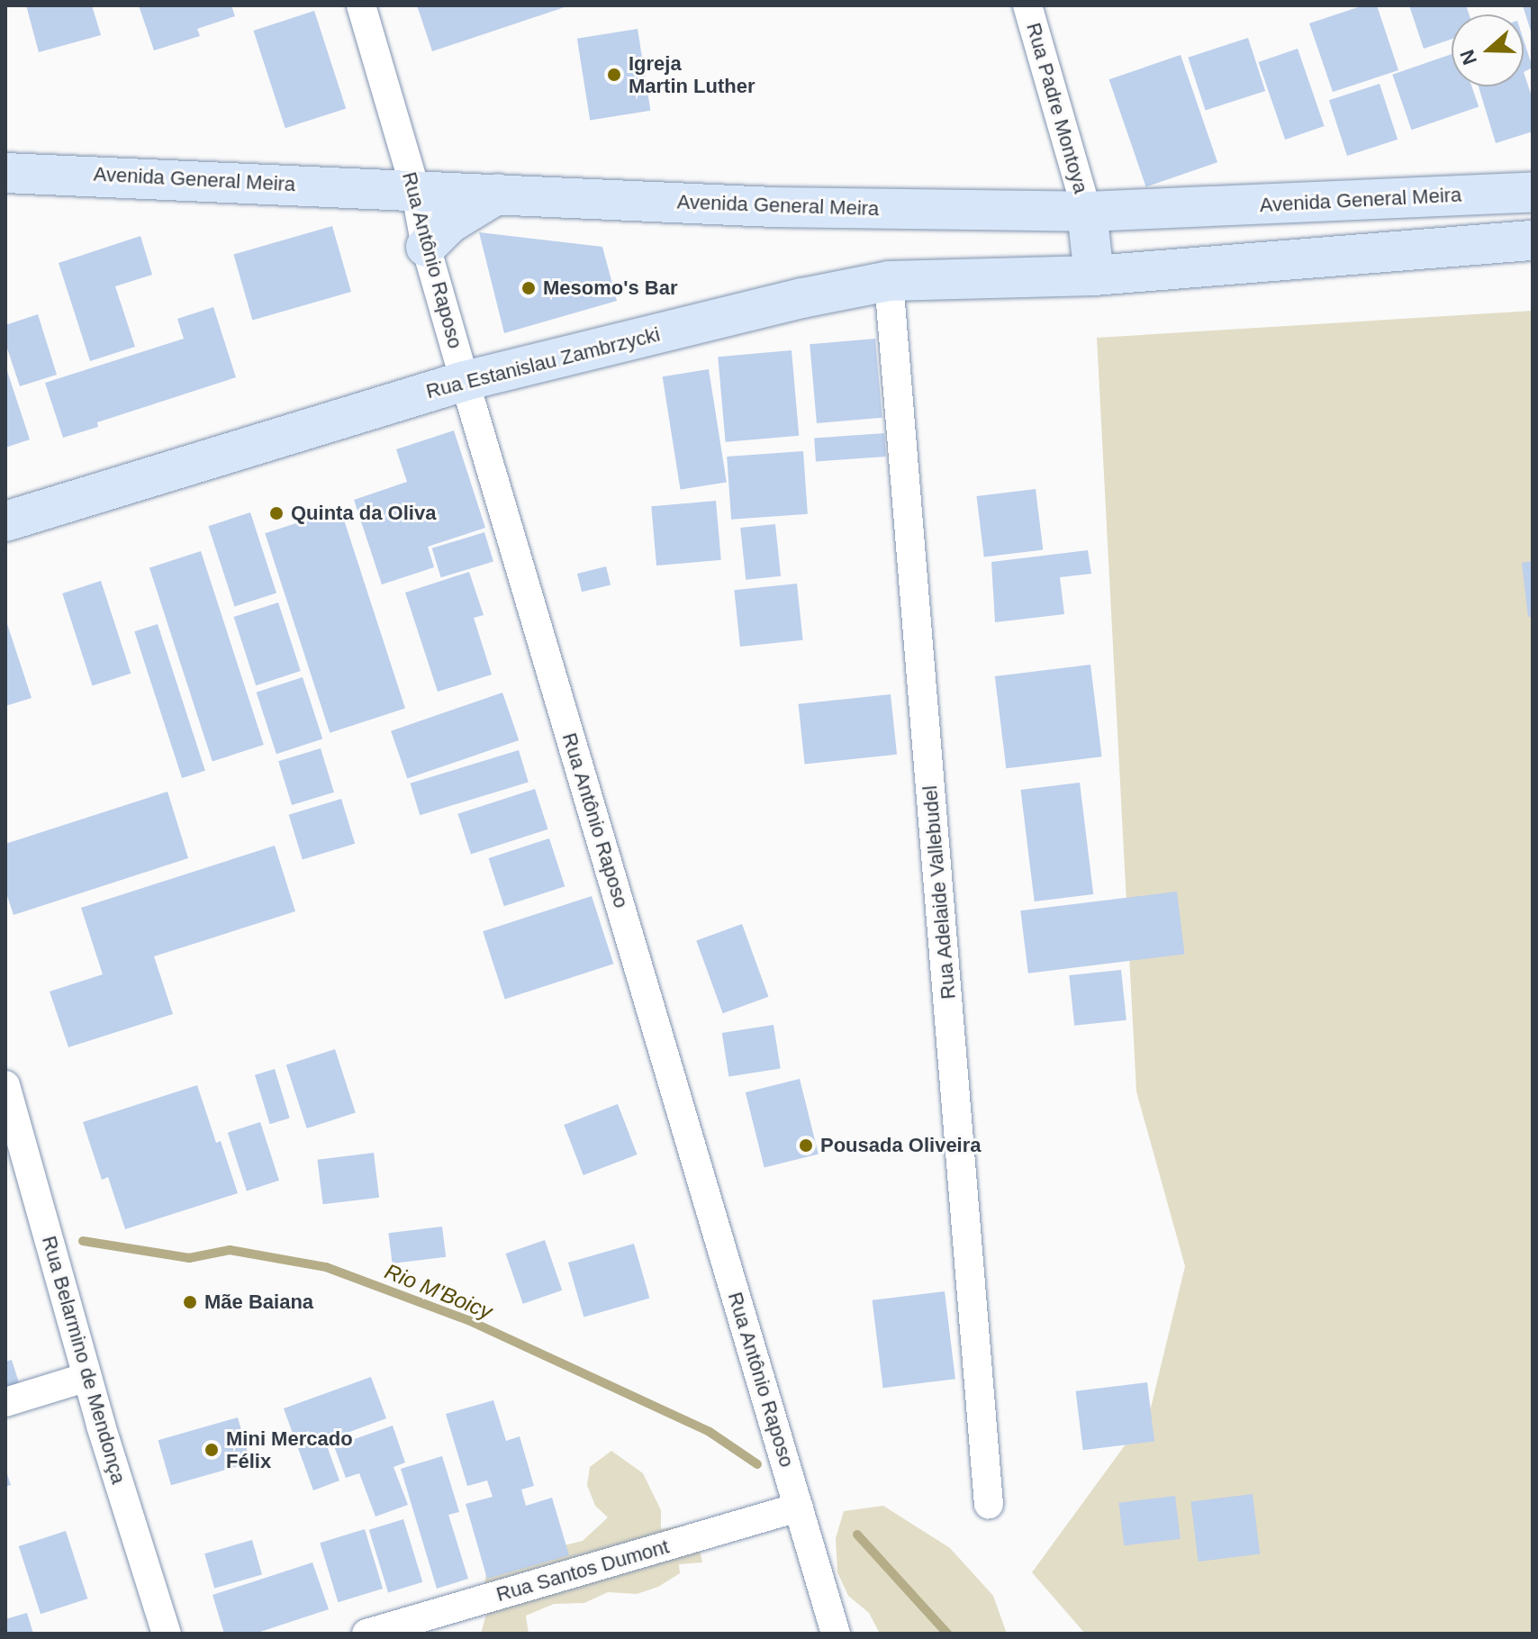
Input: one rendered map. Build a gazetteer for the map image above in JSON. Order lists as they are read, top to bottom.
{
  "streets": {
    "main road": ["Avenida General Meira", "Rua Estanislau Zambrzycki"],
    "street": [
      "Rua Padre Montoya",
      "Rua Antônio Raposo",
      "Rua Adelaide Vallebudel",
      "Rua Belarmino de Mendonça",
      "Rua Santos Dumont"
    ]
  },
  "crossings": [
    ["Rua Padre Montoya", "Avenida General Meira"],
    ["Avenida General Meira", "Rua Antônio Raposo"],
    ["Rua Antônio Raposo", "Rua Estanislau Zambrzycki"],
    ["Rua Antônio Raposo", "Rua Santos Dumont"],
    ["Rua Estanislau Zambrzycki", "Rua Adelaide Vallebudel"]
  ],
  "water": ["Rio M'Boicy"],
  "places": [
    "Igreja Martin Luther",
    "Mesomo's Bar",
    "Quinta da Oliva",
    "Pousada Oliveira",
    "Mãe Baiana",
    "Mini Mercado Félix"
  ],
  "north": "left"
}
